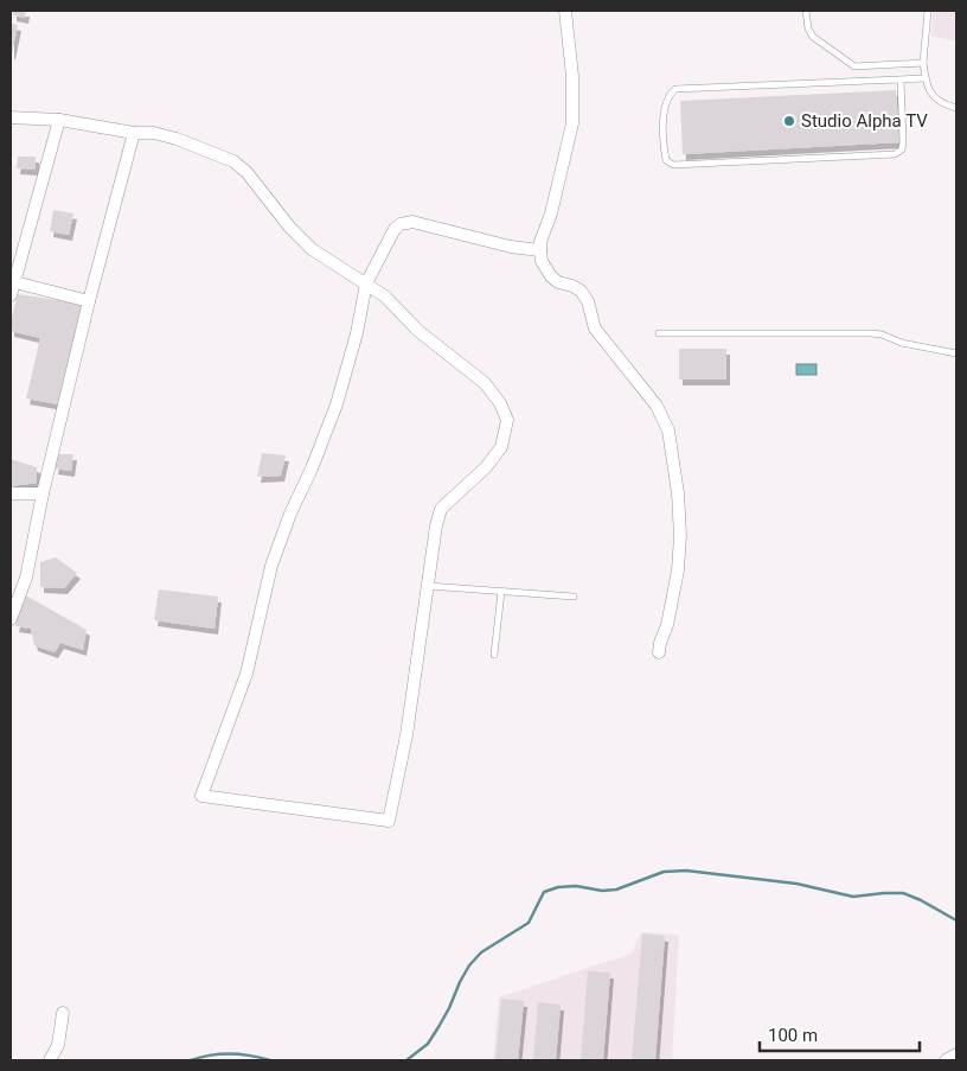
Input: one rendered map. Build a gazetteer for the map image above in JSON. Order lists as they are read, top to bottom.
{
  "places": ["Studio Alpha TV"],
  "scale_bar": "100 m"
}
